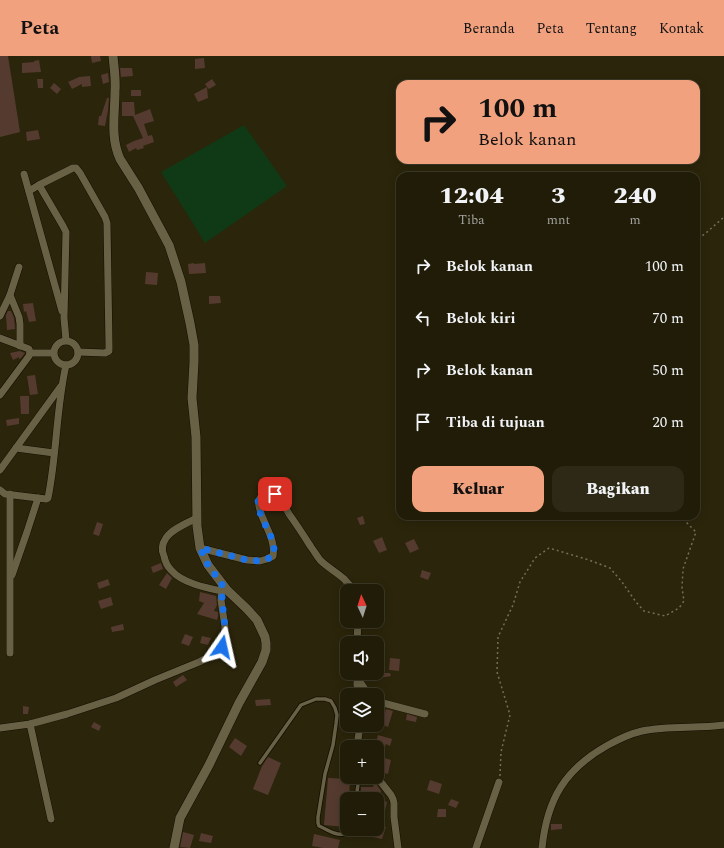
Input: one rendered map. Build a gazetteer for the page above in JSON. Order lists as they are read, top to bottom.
{
  "north": "top",
  "page": {
    "header": "Peta",
    "nav": [
      "Beranda",
      "Peta",
      "Tentang",
      "Kontak"
    ],
    "turn": ["100 m", "Belok kanan"],
    "eta": [
      "12:04",
      "Tiba",
      "3",
      "mnt",
      "240",
      "m"
    ],
    "list": [
      {
        "name": "Belok kanan",
        "value": "100 m"
      },
      {
        "name": "Belok kiri",
        "value": "70 m"
      },
      {
        "name": "Belok kanan",
        "value": "50 m"
      },
      {
        "name": "Tiba di tujuan",
        "value": "20 m"
      }
    ],
    "buttons": ["Keluar", "Bagikan"],
    "map_buttons": ["+", "−"]
  }
}
